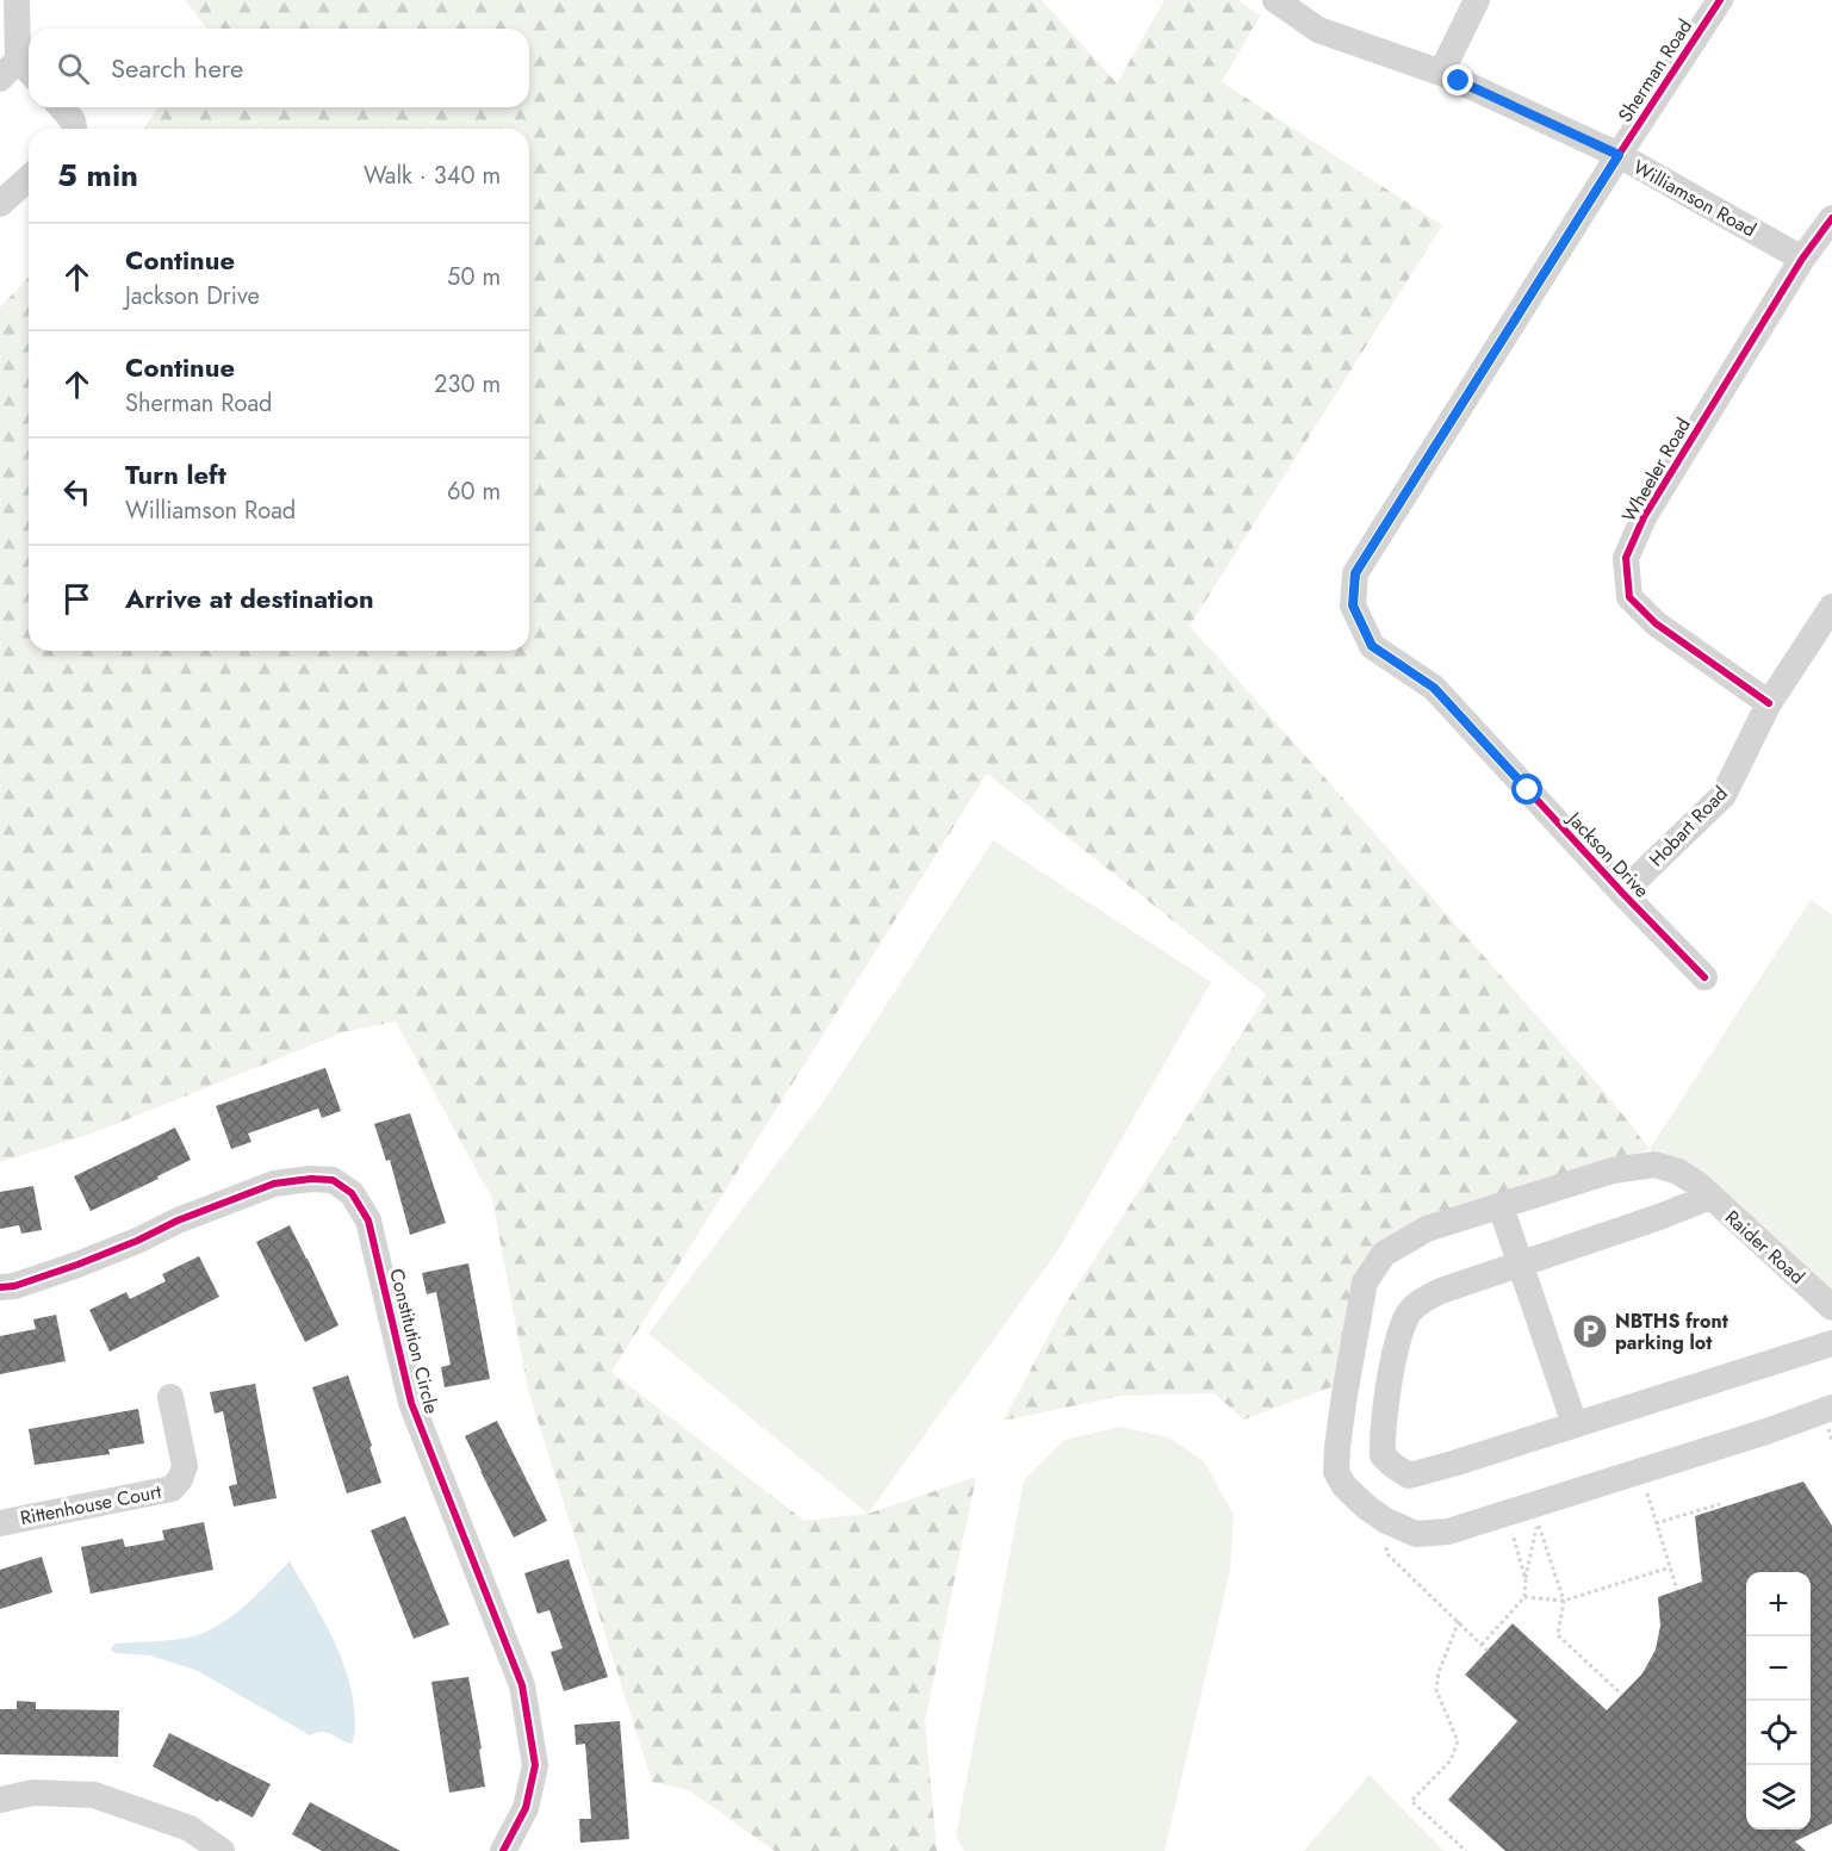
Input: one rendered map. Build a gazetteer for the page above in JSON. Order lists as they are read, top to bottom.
{
  "streets": {
    "street": [
      "Sherman Road",
      "Williamson Road",
      "Wheeler Road",
      "Hobart Road",
      "Jackson Drive",
      "Raider Road",
      "Constitution Circle",
      "Rittenhouse Court"
    ]
  },
  "crossings": [
    ["Sherman Road", "Williamson Road"],
    ["Sherman Road", "Jackson Drive"],
    ["Williamson Road", "Wheeler Road"],
    ["Wheeler Road", "Hobart Road"],
    ["Hobart Road", "Jackson Drive"]
  ],
  "places": {
    "parking": ["NBTHS front parking lot"]
  },
  "page": {
    "search": "Search here",
    "heading": ["5 min", "Walk · 340 m"],
    "list": [
      ["Continue", "Jackson Drive", "50 m"],
      ["Continue", "Sherman Road", "230 m"],
      ["Turn left", "Williamson Road", "60 m"],
      "Arrive at destination"
    ],
    "map_buttons": ["+", "−"]
  }
}
